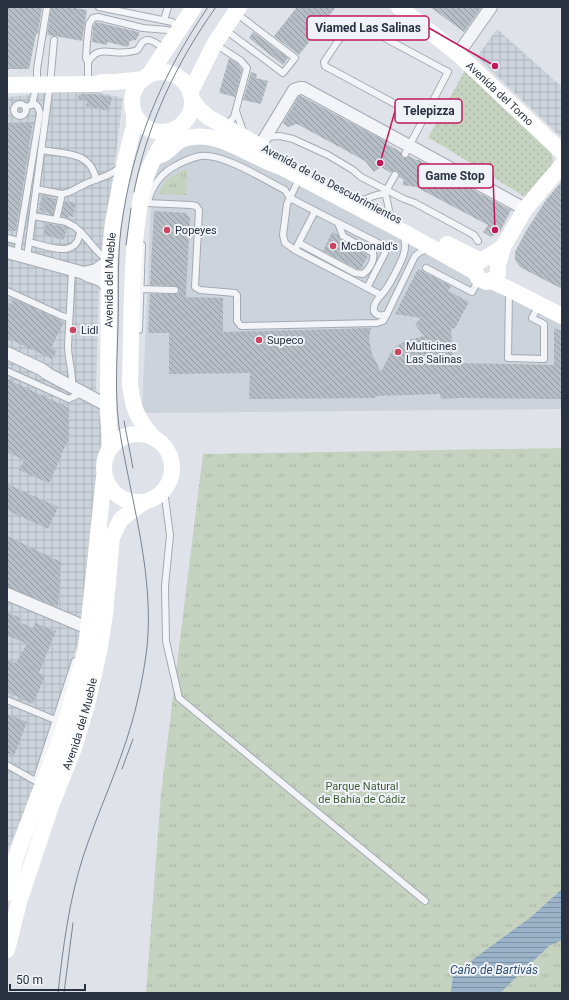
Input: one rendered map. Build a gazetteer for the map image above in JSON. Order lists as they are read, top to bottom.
{
  "streets": {
    "main road": ["Avenida del Torno", "Avenida de los Descubrimientos", "Avenida del Mueble"]
  },
  "crossings": [
    ["Avenida de los Descubrimientos", "Avenida del Mueble"]
  ],
  "water": ["Caño de Bartivás"],
  "parks": ["Parque Natural de Bahía de Cádiz"],
  "places": [
    "Viamed Las Salinas",
    "Telepizza",
    "Popeyes",
    "Game Stop",
    "McDonald's",
    "Lidl",
    "Supeco",
    "Multicines Las Salinas"
  ],
  "scale_bar": "50 m"
}
